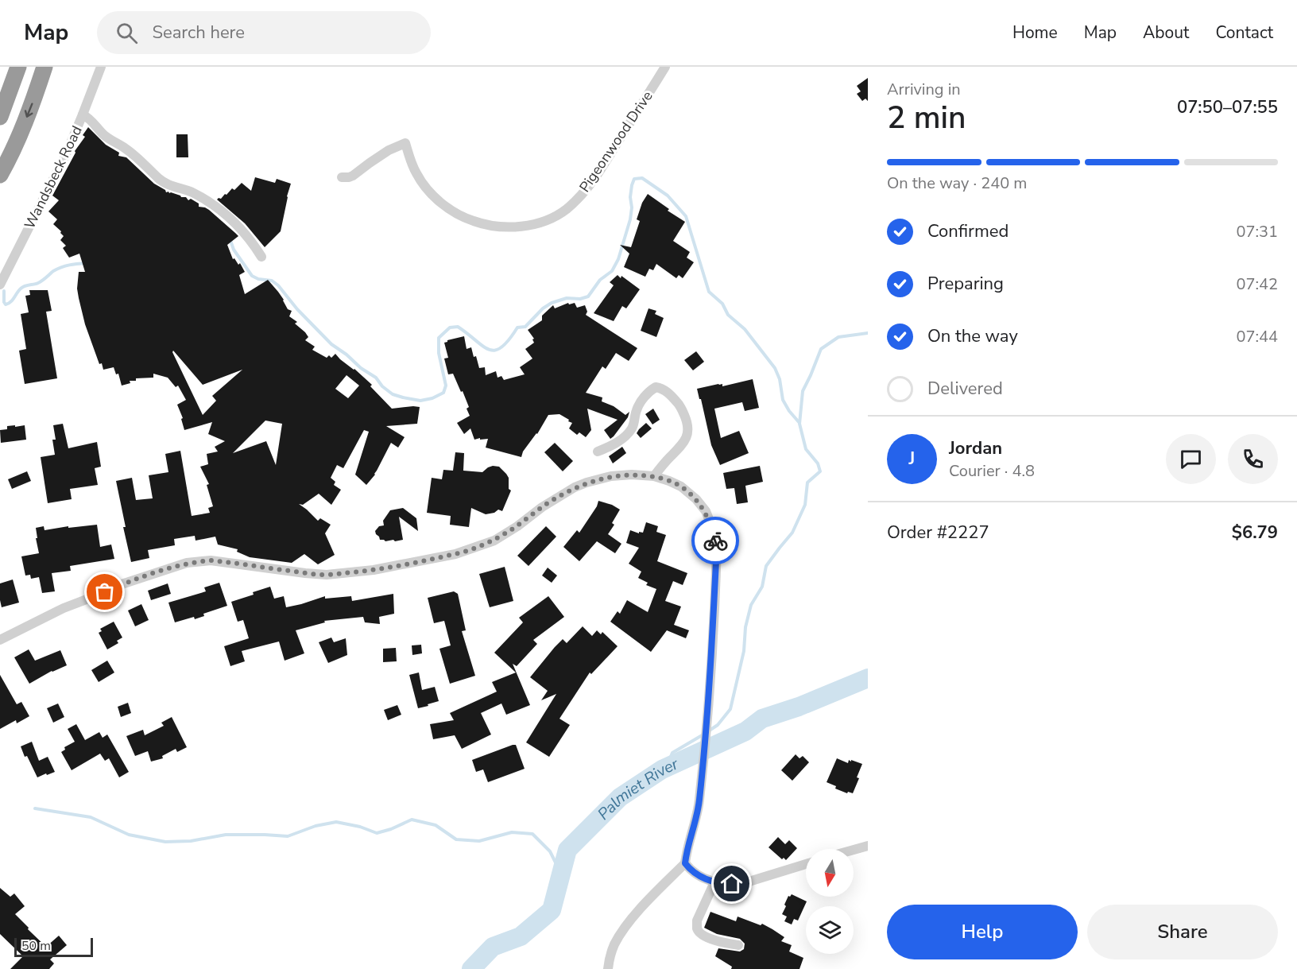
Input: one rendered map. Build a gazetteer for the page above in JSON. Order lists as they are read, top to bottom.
{
  "streets": {
    "street": ["Pigeonwood Drive", "Wandsbeck Road"]
  },
  "water": ["Palmiet River"],
  "scale_bar": "50 m",
  "north": "bottom",
  "page": {
    "header": "Map",
    "search": "Search here",
    "nav": [
      "Home",
      "Map",
      "About",
      "Contact"
    ],
    "heading": ["2 min", "Arriving in", "07:50–07:55"],
    "panel": [
      "Jordan",
      "Courier · 4.8",
      "Order #2227",
      "$6.79"
    ],
    "bar": "On the way · 240 m",
    "list": [
      ["Confirmed", "07:31"],
      ["Preparing", "07:42"],
      ["On the way", "07:44"],
      "Delivered"
    ],
    "round": "J",
    "buttons": ["Help", "Share"],
    "scale": "50 m"
  }
}
